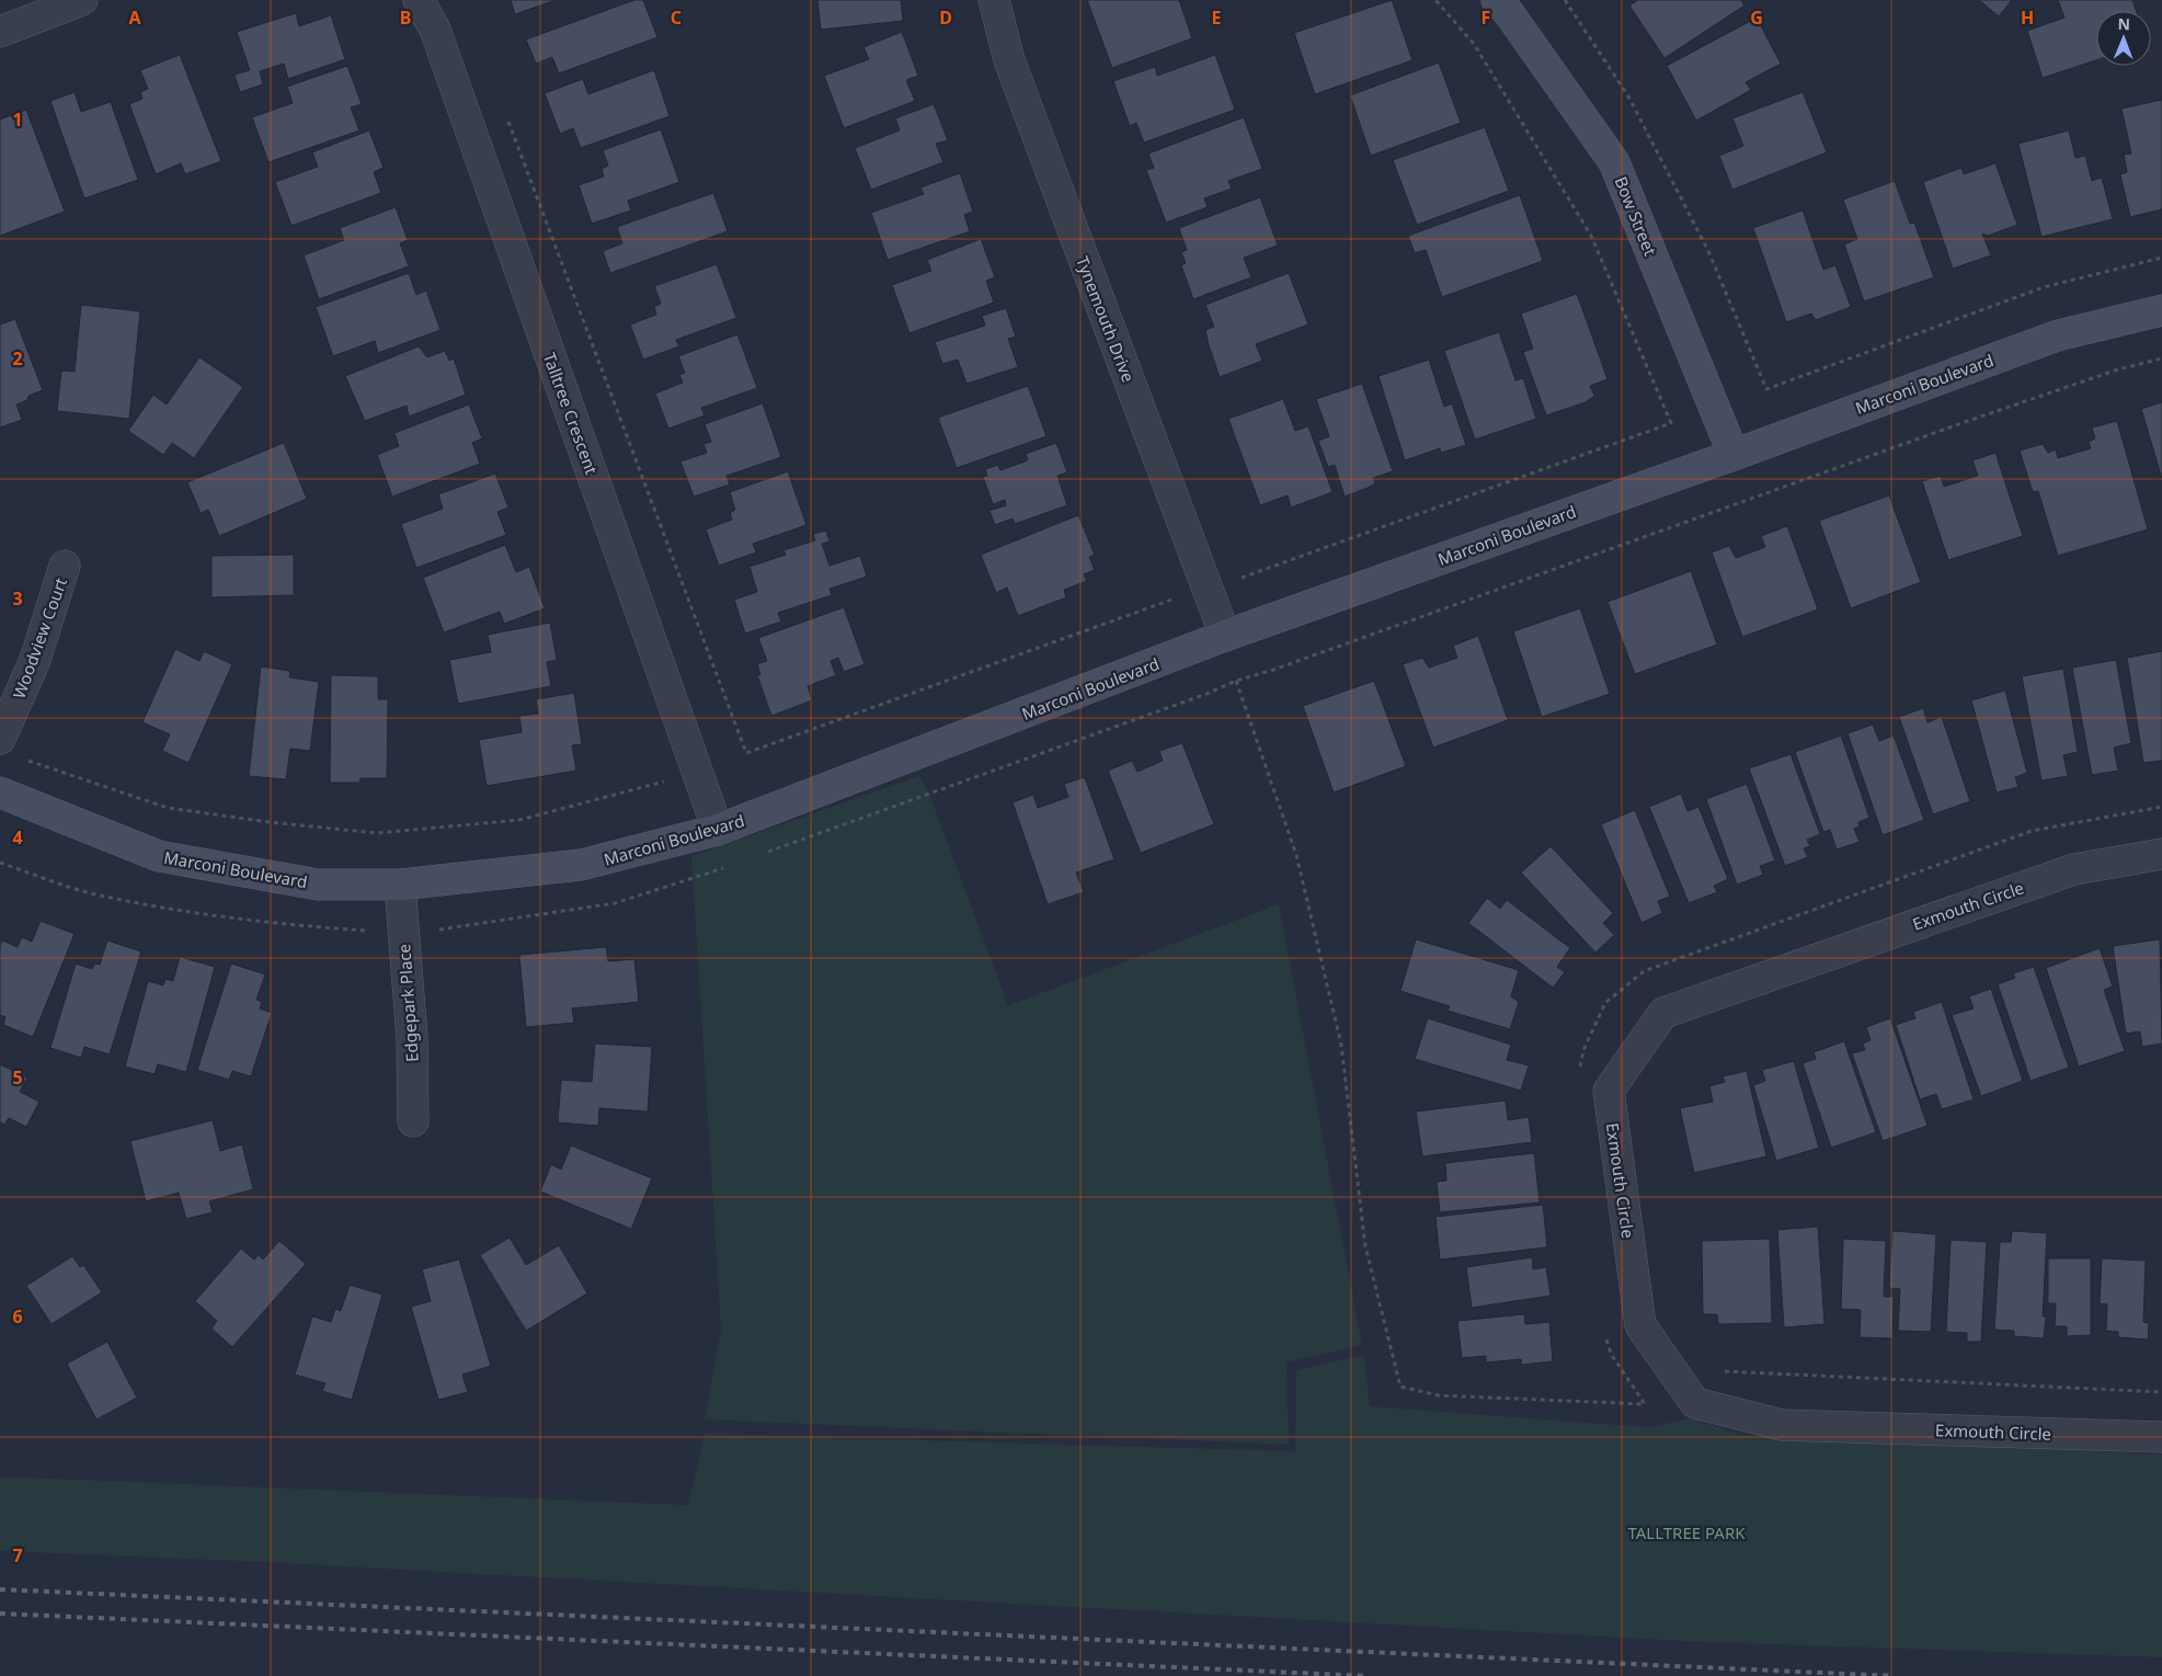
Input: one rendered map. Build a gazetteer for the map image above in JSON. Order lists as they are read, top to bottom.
{
  "streets": {
    "street": [
      "Bow Street",
      "Tynemouth Drive",
      "Marconi Boulevard",
      "Talltree Crescent",
      "Woodview Court",
      "Exmouth Circle",
      "Edgepark Place"
    ]
  },
  "crossings": [
    ["Bow Street", "Marconi Boulevard"],
    ["Tynemouth Drive", "Marconi Boulevard"],
    ["Marconi Boulevard", "Talltree Crescent"],
    ["Marconi Boulevard", "Edgepark Place"]
  ],
  "parks": ["TALLTREE PARK"],
  "north": "top",
  "grid": {
    "columns": [
      "A",
      "B",
      "C",
      "D",
      "E",
      "F",
      "G",
      "H"
    ],
    "rows": [
      "1",
      "2",
      "3",
      "4",
      "5",
      "6",
      "7"
    ]
  }
}
